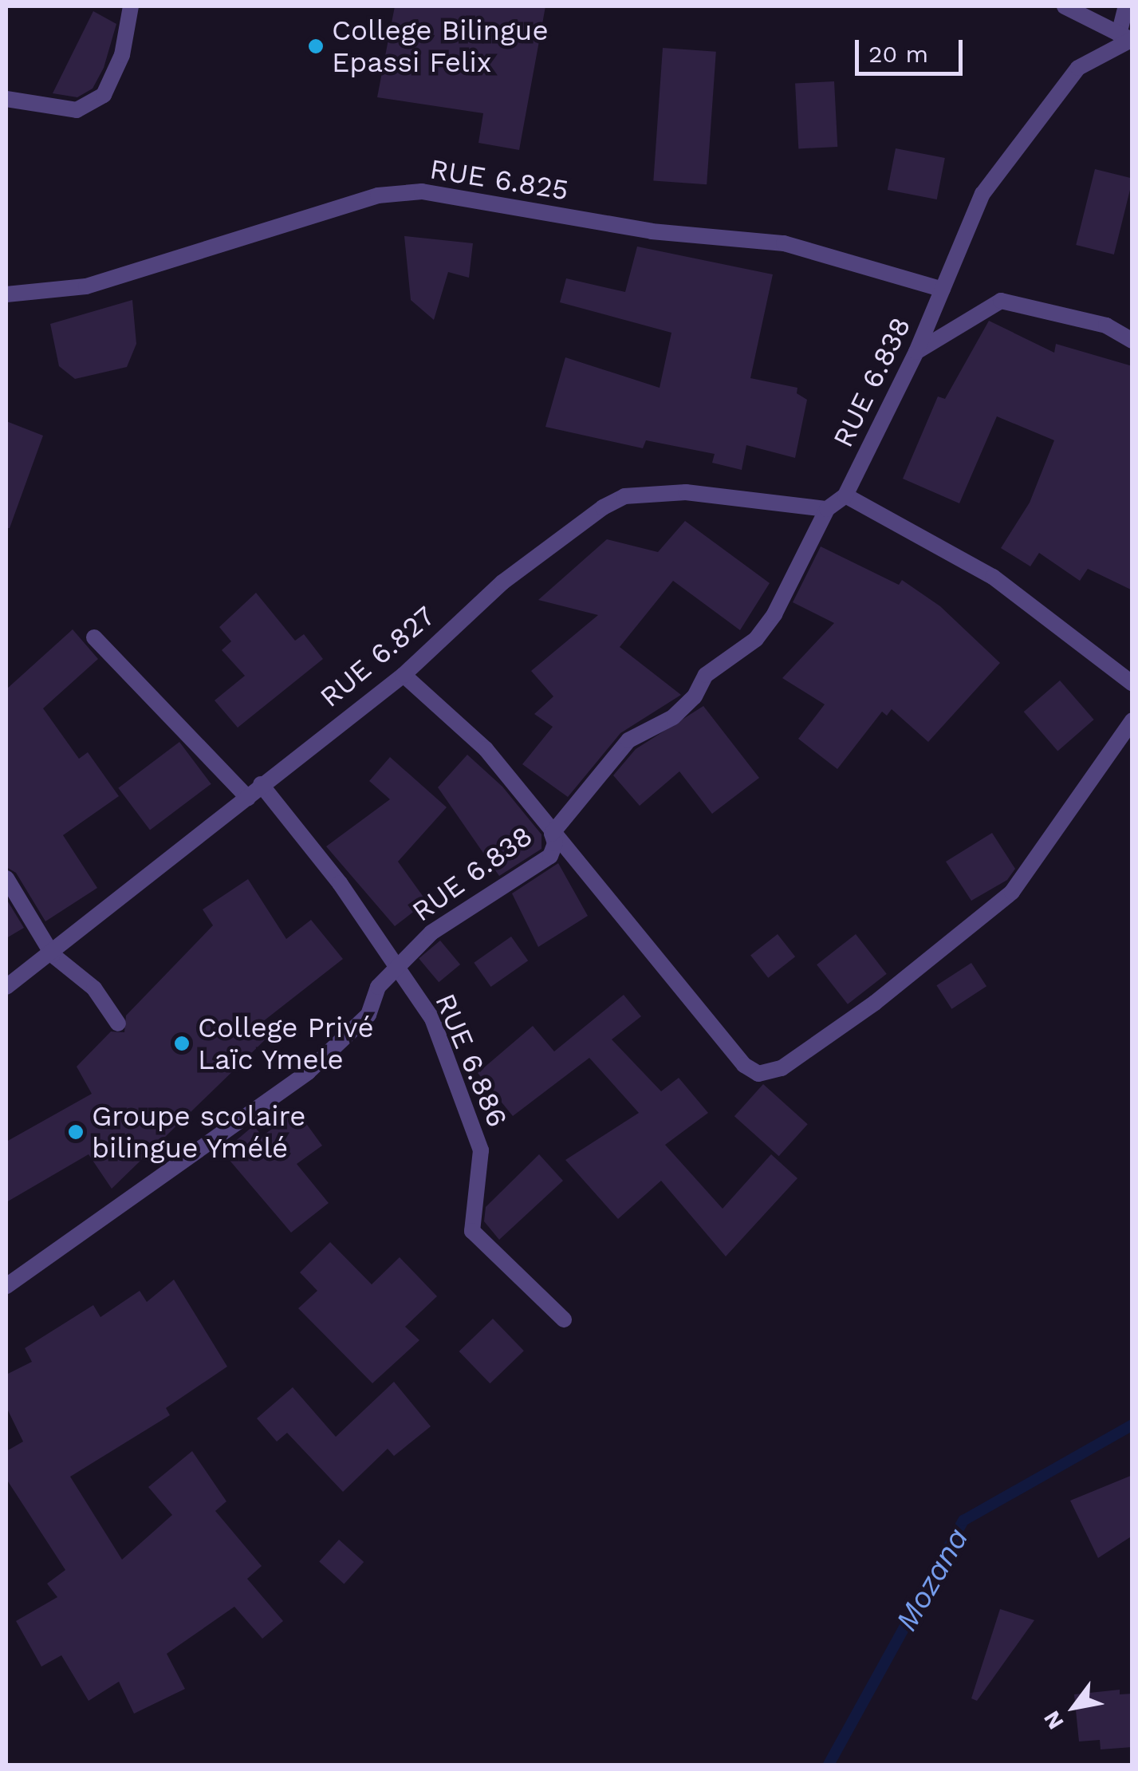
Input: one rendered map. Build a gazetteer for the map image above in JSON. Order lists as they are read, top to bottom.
{
  "streets": {
    "street": [
      "RUE 6.825",
      "RUE 6.838",
      "RUE 6.827",
      "RUE 6.886"
    ]
  },
  "crossings": [
    ["RUE 6.825", "RUE 6.838"],
    ["RUE 6.838", "RUE 6.827"],
    ["RUE 6.838", "RUE 6.886"],
    ["RUE 6.827", "RUE 6.886"]
  ],
  "water": ["Mozana"],
  "places": ["College Bilingue Epassi Felix", "College Privé Laïc Ymele", "Groupe scolaire bilingue Ymélé"],
  "scale_bar": "20 m",
  "north": "bottom left"
}
